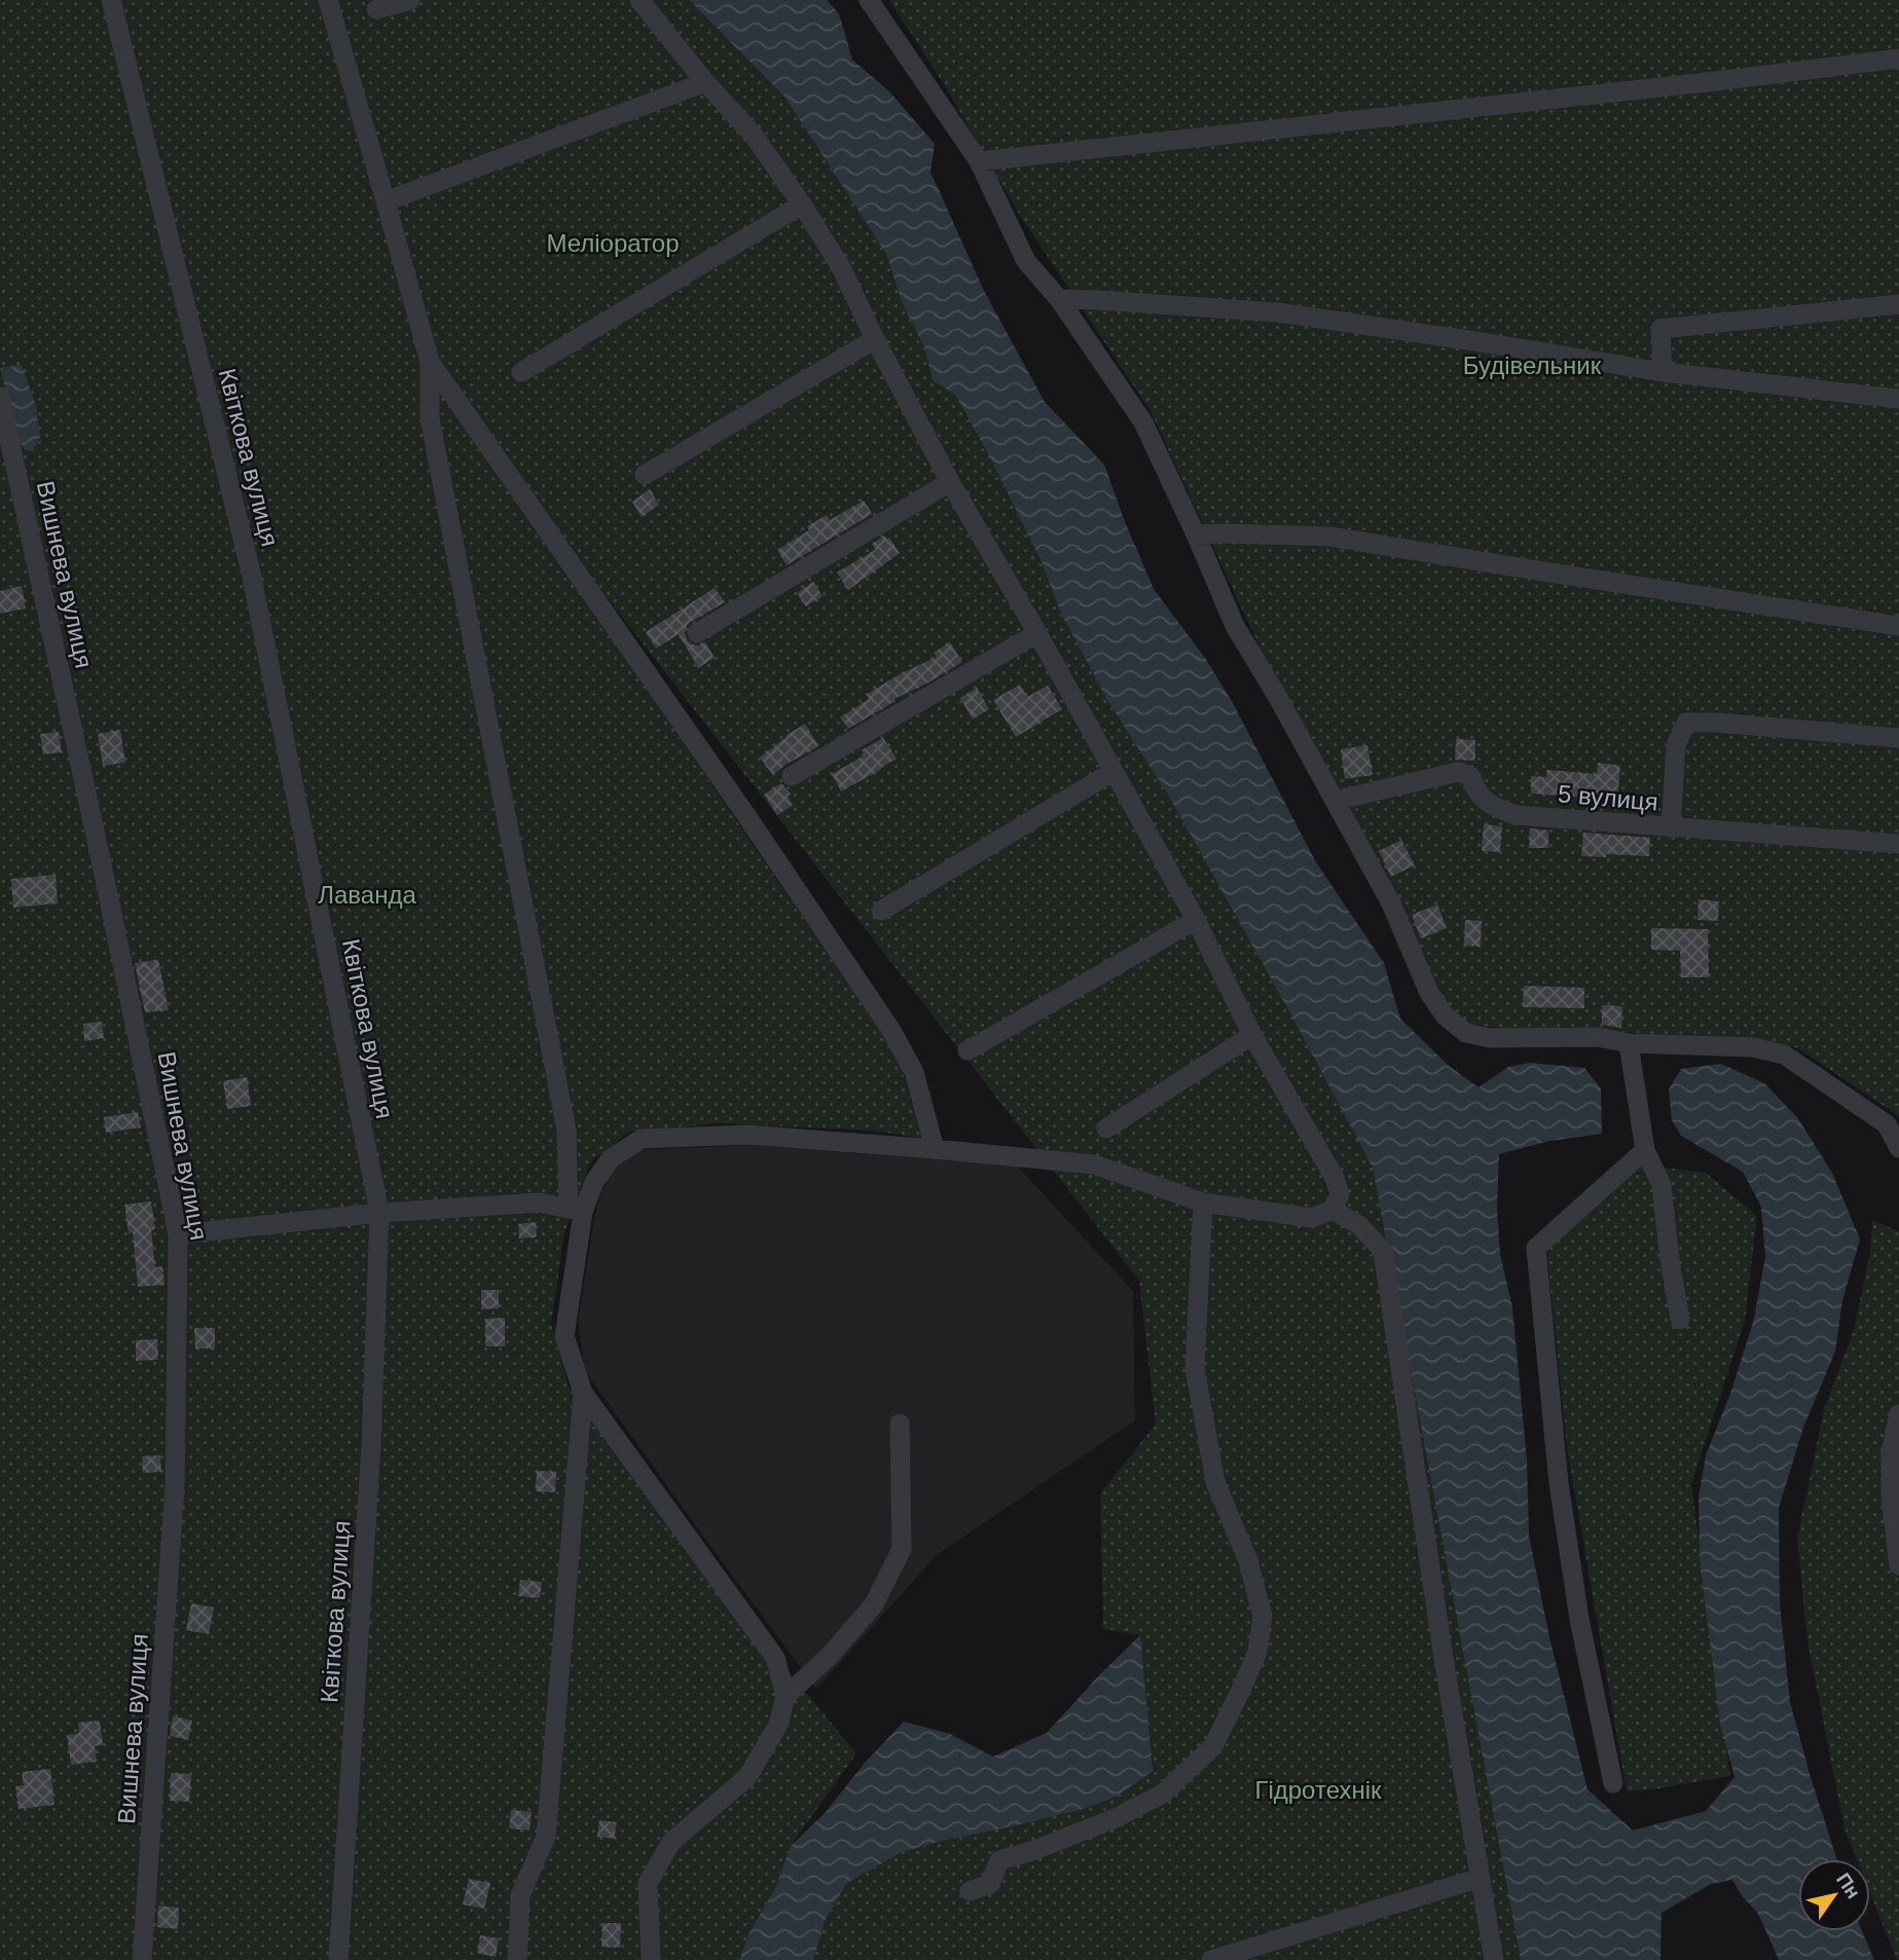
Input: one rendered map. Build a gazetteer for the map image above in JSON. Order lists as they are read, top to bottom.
{
  "streets": {
    "street": ["Квіткова вулиця", "Вишнева вулиця", "5 вулиця"]
  },
  "parks": [
    "Меліоратор",
    "Будівельник",
    "Лаванда",
    "Гідротехнік"
  ],
  "north": "top right"
}
